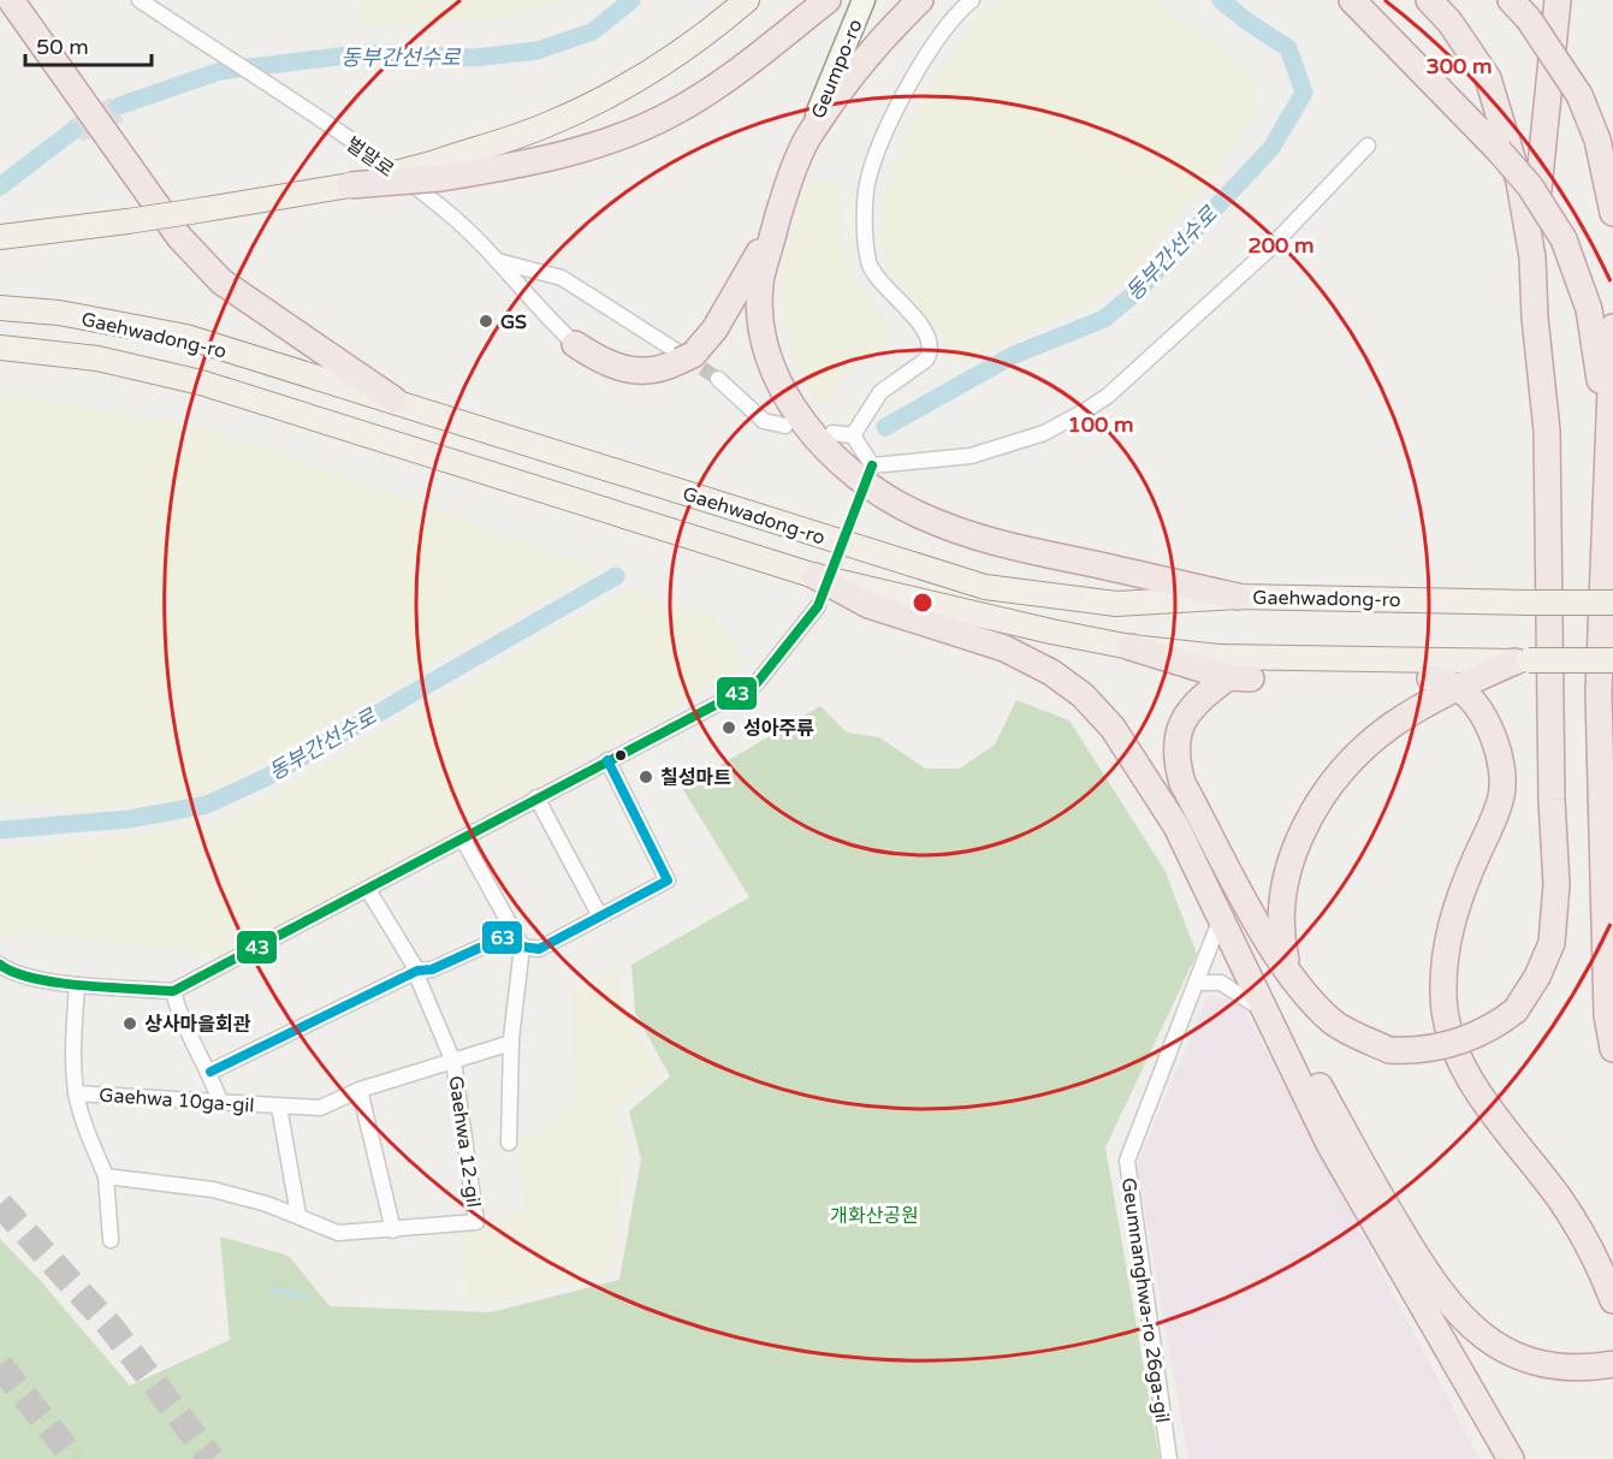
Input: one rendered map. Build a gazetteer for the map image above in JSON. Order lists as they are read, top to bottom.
{
  "streets": {
    "main road": ["Geumpo-ro", "Gaehwadong-ro"],
    "street": [
      "벌말로",
      "Gaehwa 10ga-gil",
      "Gaehwa 12-gil",
      "Geumnanghwa-ro 26ga-gil"
    ]
  },
  "crossings": [
    ["Gaehwa 10ga-gil", "Gaehwa 12-gil"]
  ],
  "water": ["동부간선수로"],
  "parks": ["개화산공원"],
  "places": [
    "GS",
    "성아주류",
    "칠성마트",
    "상사마을회관"
  ],
  "lines": ["transit line 43", "transit line 63"],
  "scale_bar": "50 m",
  "rings": ["300 m", "200 m", "100 m"]
}
